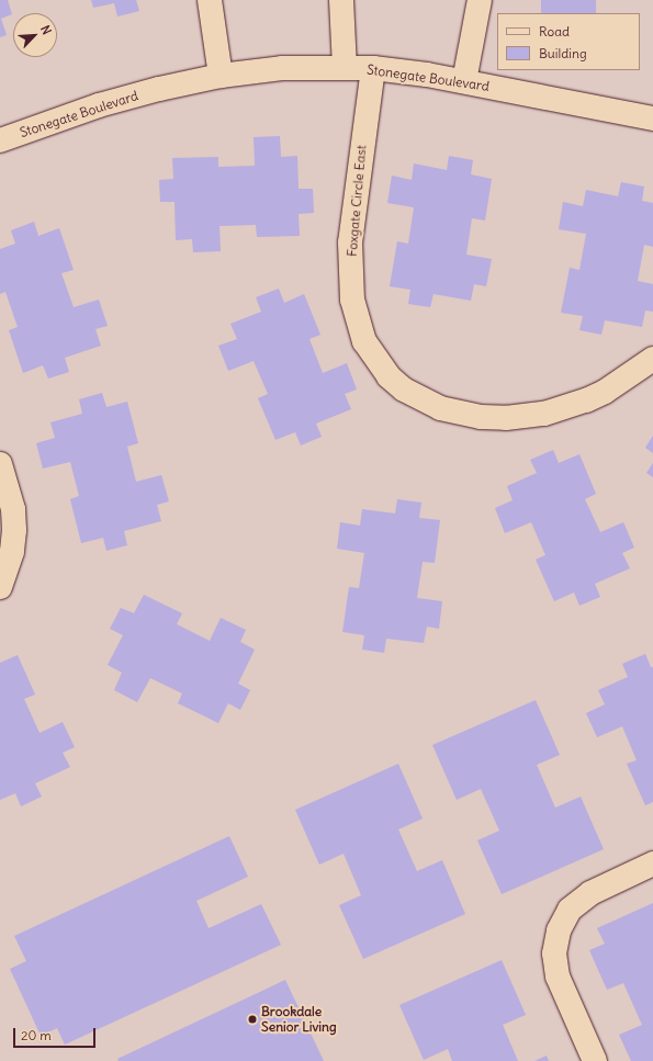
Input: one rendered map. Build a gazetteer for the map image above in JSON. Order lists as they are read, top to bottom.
{
  "streets": {
    "street": ["Stonegate Boulevard", "Foxgate Circle East"]
  },
  "crossings": [
    ["Stonegate Boulevard", "Foxgate Circle East"]
  ],
  "places": ["Brookdale Senior Living"],
  "legend": ["Road", "Building"],
  "scale_bar": "20 m",
  "north": "top right"
}
